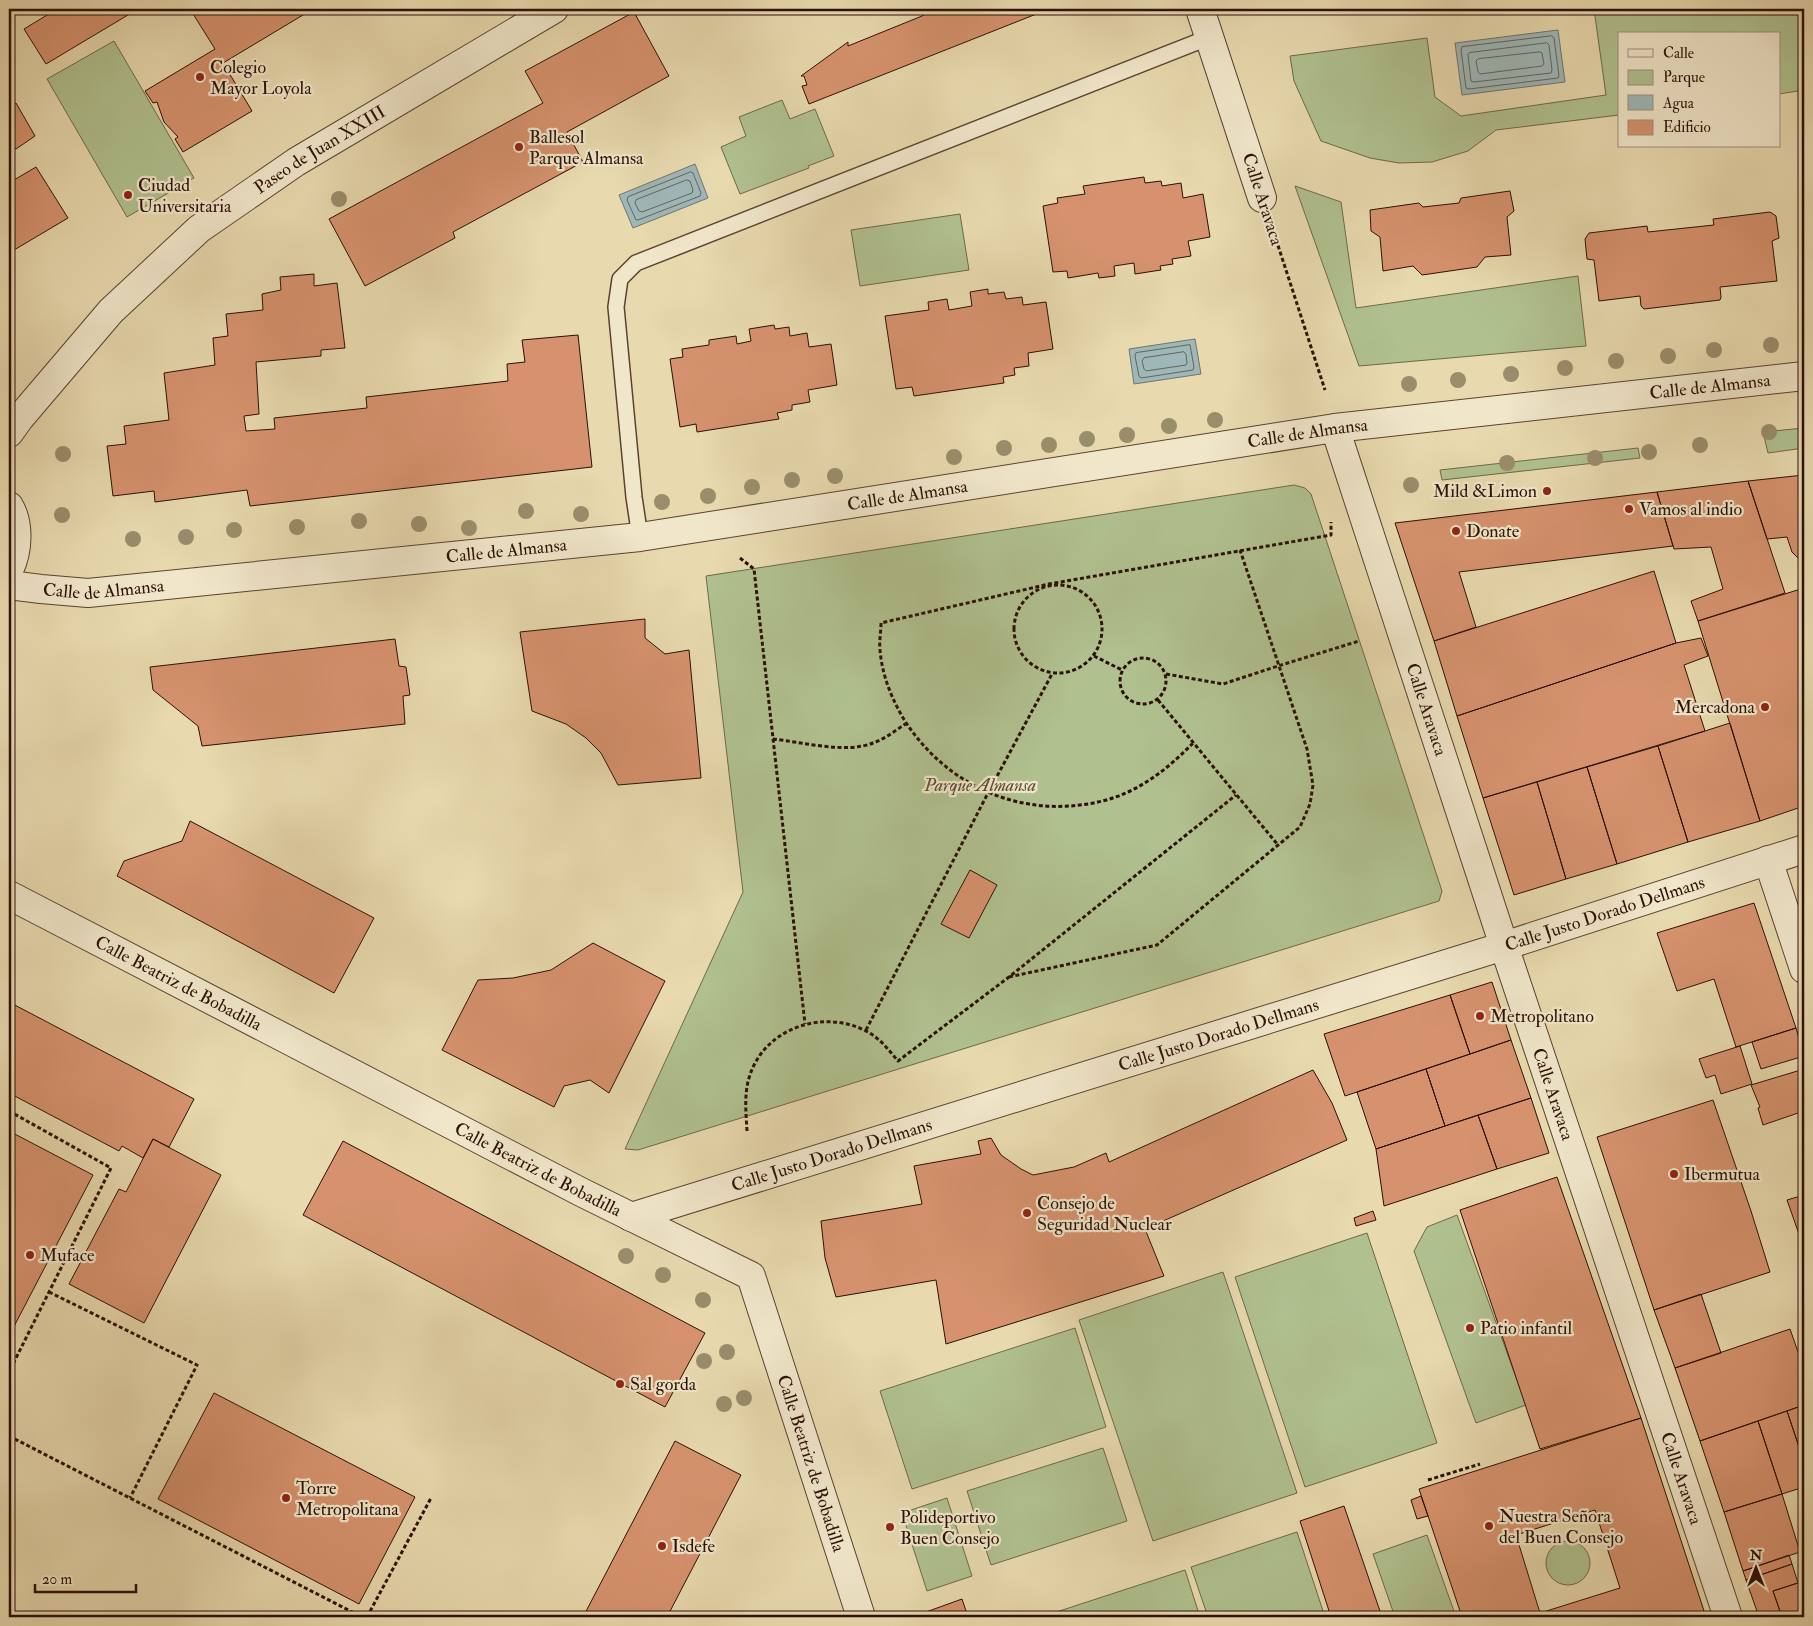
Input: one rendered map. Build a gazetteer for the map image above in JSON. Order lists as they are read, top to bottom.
{
  "streets": {
    "street": [
      "Paseo de Juan XXIII",
      "Calle Aravaca",
      "Calle de Almansa",
      "Calle Justo Dorado Dellmans",
      "Calle Beatriz de Bobadilla"
    ]
  },
  "crossings": [
    ["Calle Aravaca", "Calle de Almansa"],
    ["Calle Aravaca", "Calle Justo Dorado Dellmans"],
    ["Calle Justo Dorado Dellmans", "Calle Beatriz de Bobadilla"]
  ],
  "parks": ["Parque Almansa"],
  "places": [
    "Colegio Mayor Loyola",
    "Ballesol Parque Almansa",
    "Ciudad Universitaria",
    "Mild &Limon",
    "Vamos al indio",
    "Donate",
    "Mercadona",
    "Metropolitano",
    "Ibermutua",
    "Consejo de Seguridad Nuclear",
    "Muface",
    "Patio infantil",
    "Sal gorda",
    "Torre Metropolitana",
    "Nuestra Señora del Buen Consejo",
    "Polideportivo Buen Consejo",
    "Isdefe"
  ],
  "legend": [
    "Calle",
    "Parque",
    "Agua",
    "Edificio"
  ],
  "scale_bar": "20 m",
  "north": "top"
}
